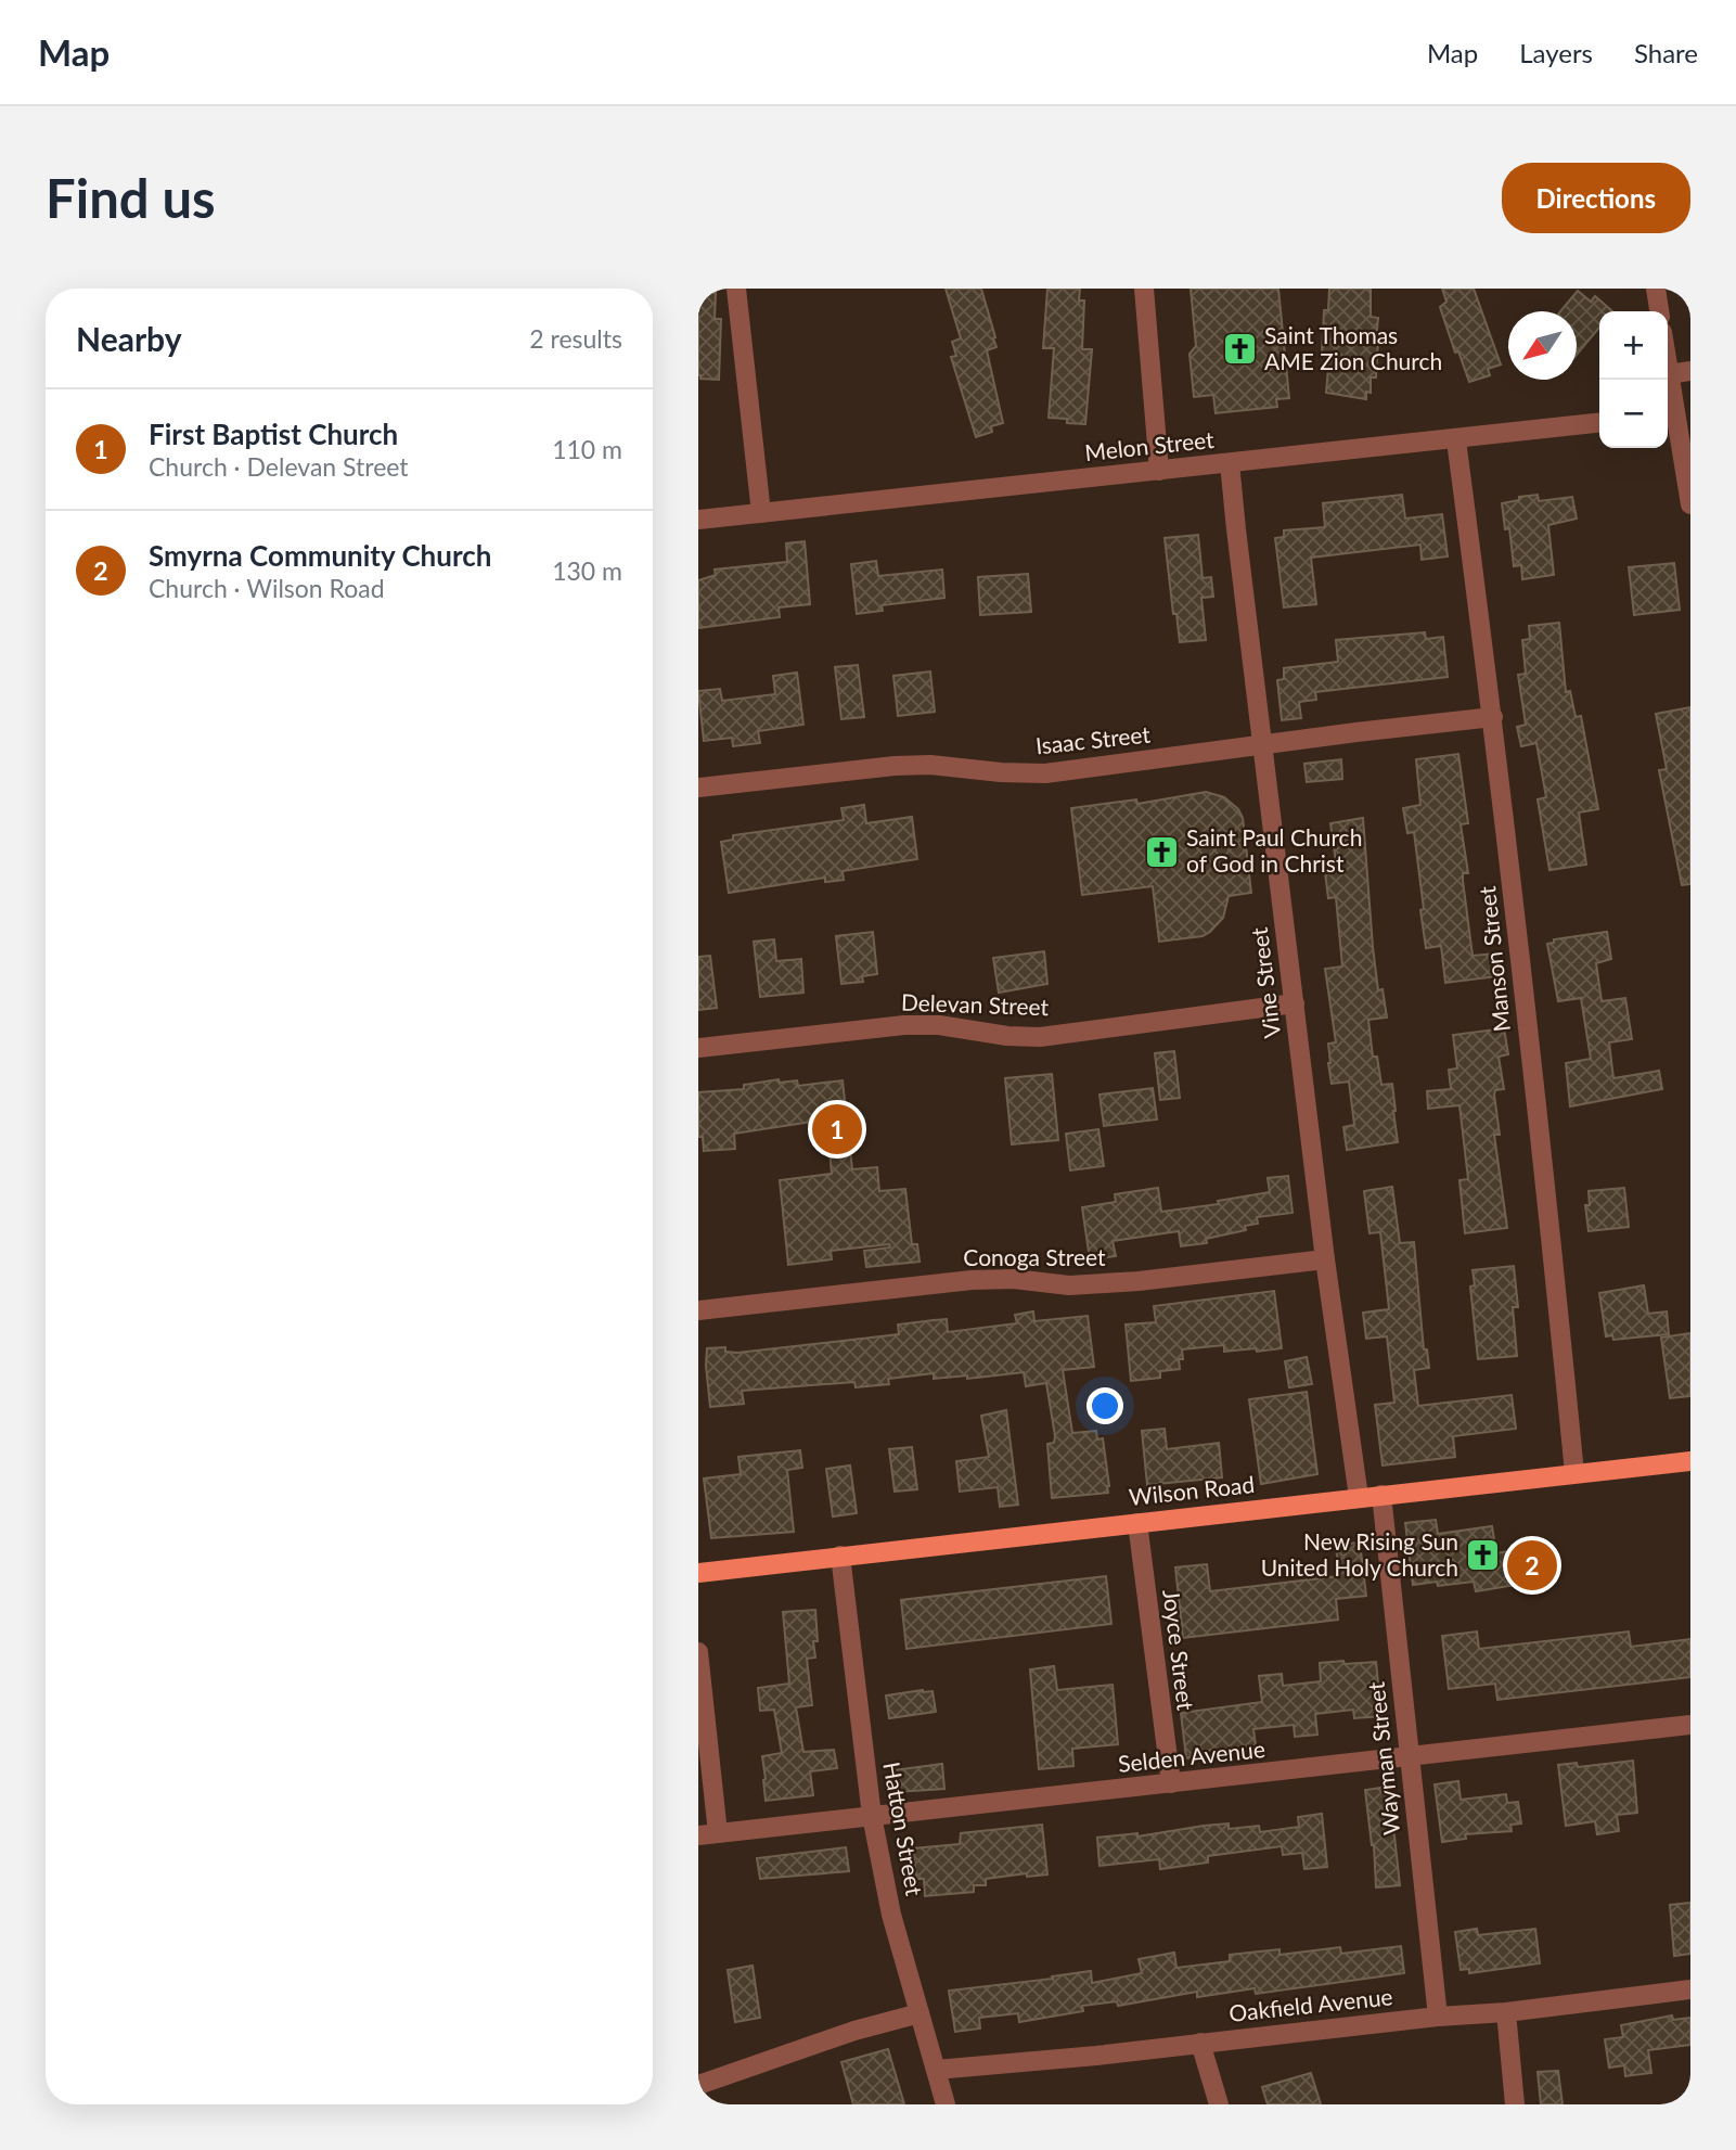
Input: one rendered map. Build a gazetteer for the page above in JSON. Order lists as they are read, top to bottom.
{
  "streets": {
    "main road": ["Wilson Road"],
    "street": [
      "Melon Street",
      "Isaac Street",
      "Manson Street",
      "Vine Street",
      "Delevan Street",
      "Conoga Street",
      "Joyce Street",
      "Selden Avenue",
      "Wayman Street",
      "Hatton Street",
      "Oakfield Avenue"
    ]
  },
  "crossings": [
    ["Melon Street", "Manson Street"],
    ["Melon Street", "Vine Street"],
    ["Isaac Street", "Manson Street"],
    ["Isaac Street", "Vine Street"],
    ["Manson Street", "Wilson Road"],
    ["Vine Street", "Delevan Street"],
    ["Vine Street", "Conoga Street"],
    ["Vine Street", "Wilson Road"],
    ["Wilson Road", "Joyce Street"],
    ["Wilson Road", "Wayman Street"],
    ["Wilson Road", "Hatton Street"],
    ["Joyce Street", "Selden Avenue"],
    ["Selden Avenue", "Wayman Street"],
    ["Selden Avenue", "Hatton Street"],
    ["Wayman Street", "Oakfield Avenue"],
    ["Hatton Street", "Oakfield Avenue"]
  ],
  "places": {
    "church": ["Saint Thomas AME Zion Church", "Saint Paul Church of God in Christ", "New Rising Sun United Holy Church"]
  },
  "north": "bottom left",
  "page": {
    "header": "Map",
    "nav": ["Map", "Layers", "Share"],
    "buttons": "Directions",
    "title": "Find us",
    "heading": ["Nearby", "2 results"],
    "map_buttons": ["+", "−"],
    "list": [
      {
        "mark": "1",
        "name": "First Baptist Church",
        "note": "Church · Delevan Street",
        "value": "110 m"
      },
      {
        "mark": "2",
        "name": "Smyrna Community Church",
        "note": "Church · Wilson Road",
        "value": "130 m"
      }
    ],
    "pins": ["1", "2"]
  }
}
